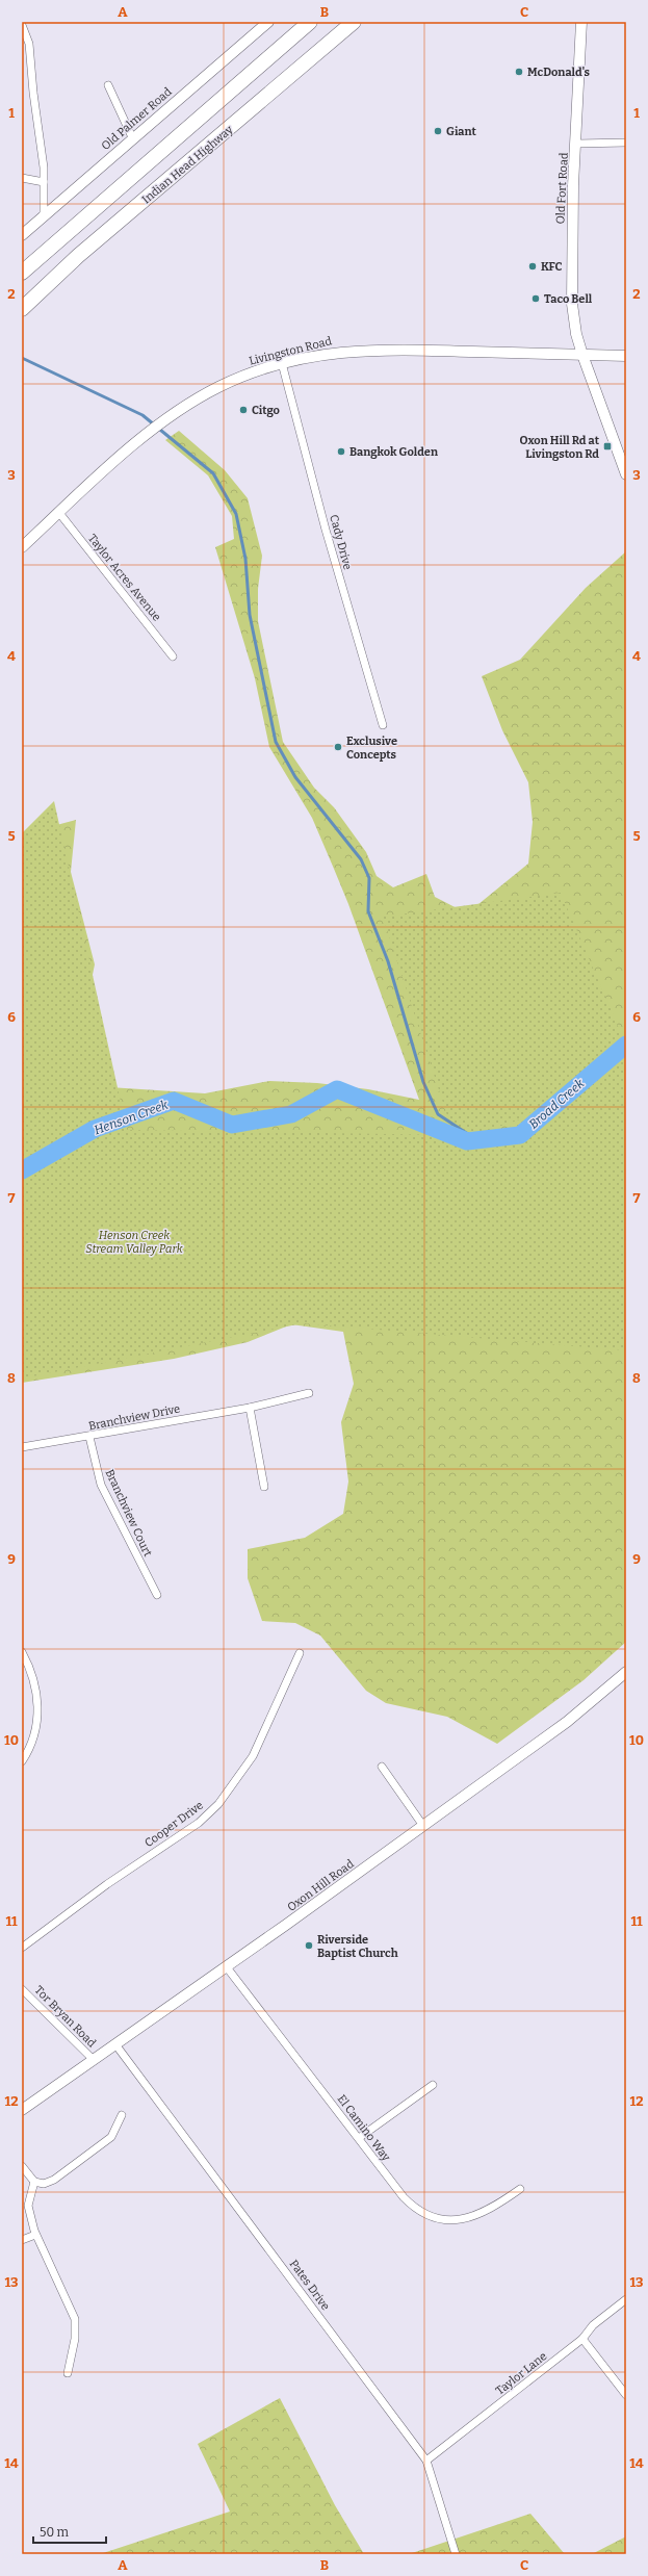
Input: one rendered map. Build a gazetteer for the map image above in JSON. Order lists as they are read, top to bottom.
{
  "streets": {
    "highway": ["Indian Head Highway"],
    "main road": [
      "Old Palmer Road",
      "Old Fort Road",
      "Livingston Road",
      "Oxon Hill Road"
    ],
    "street": [
      "Cady Drive",
      "Taylor Acres Avenue",
      "Branchview Drive",
      "Branchview Court",
      "Cooper Drive",
      "Tor Bryan Road",
      "El Camino Way",
      "Pates Drive",
      "Taylor Lane"
    ]
  },
  "crossings": [
    ["Old Fort Road", "Livingston Road"],
    ["Livingston Road", "Cady Drive"],
    ["Livingston Road", "Taylor Acres Avenue"],
    ["Branchview Drive", "Branchview Court"],
    ["Oxon Hill Road", "Tor Bryan Road"],
    ["Oxon Hill Road", "El Camino Way"],
    ["Oxon Hill Road", "Pates Drive"],
    ["Pates Drive", "Taylor Lane"]
  ],
  "water": ["Broad Creek", "Henson Creek"],
  "parks": ["Henson Creek Stream Valley Park"],
  "places": {
    "other": [
      "McDonald's",
      "Giant",
      "KFC",
      "Taco Bell",
      "Citgo",
      "Bangkok Golden",
      "Exclusive Concepts",
      "Riverside Baptist Church"
    ],
    "transit": ["Oxon Hill Rd at Livingston Rd"]
  },
  "scale_bar": "50 m",
  "grid": {
    "columns": ["A", "B", "C"],
    "rows": [
      "1",
      "2",
      "3",
      "4",
      "5",
      "6",
      "7",
      "8",
      "9",
      "10",
      "11",
      "12",
      "13",
      "14"
    ]
  }
}
